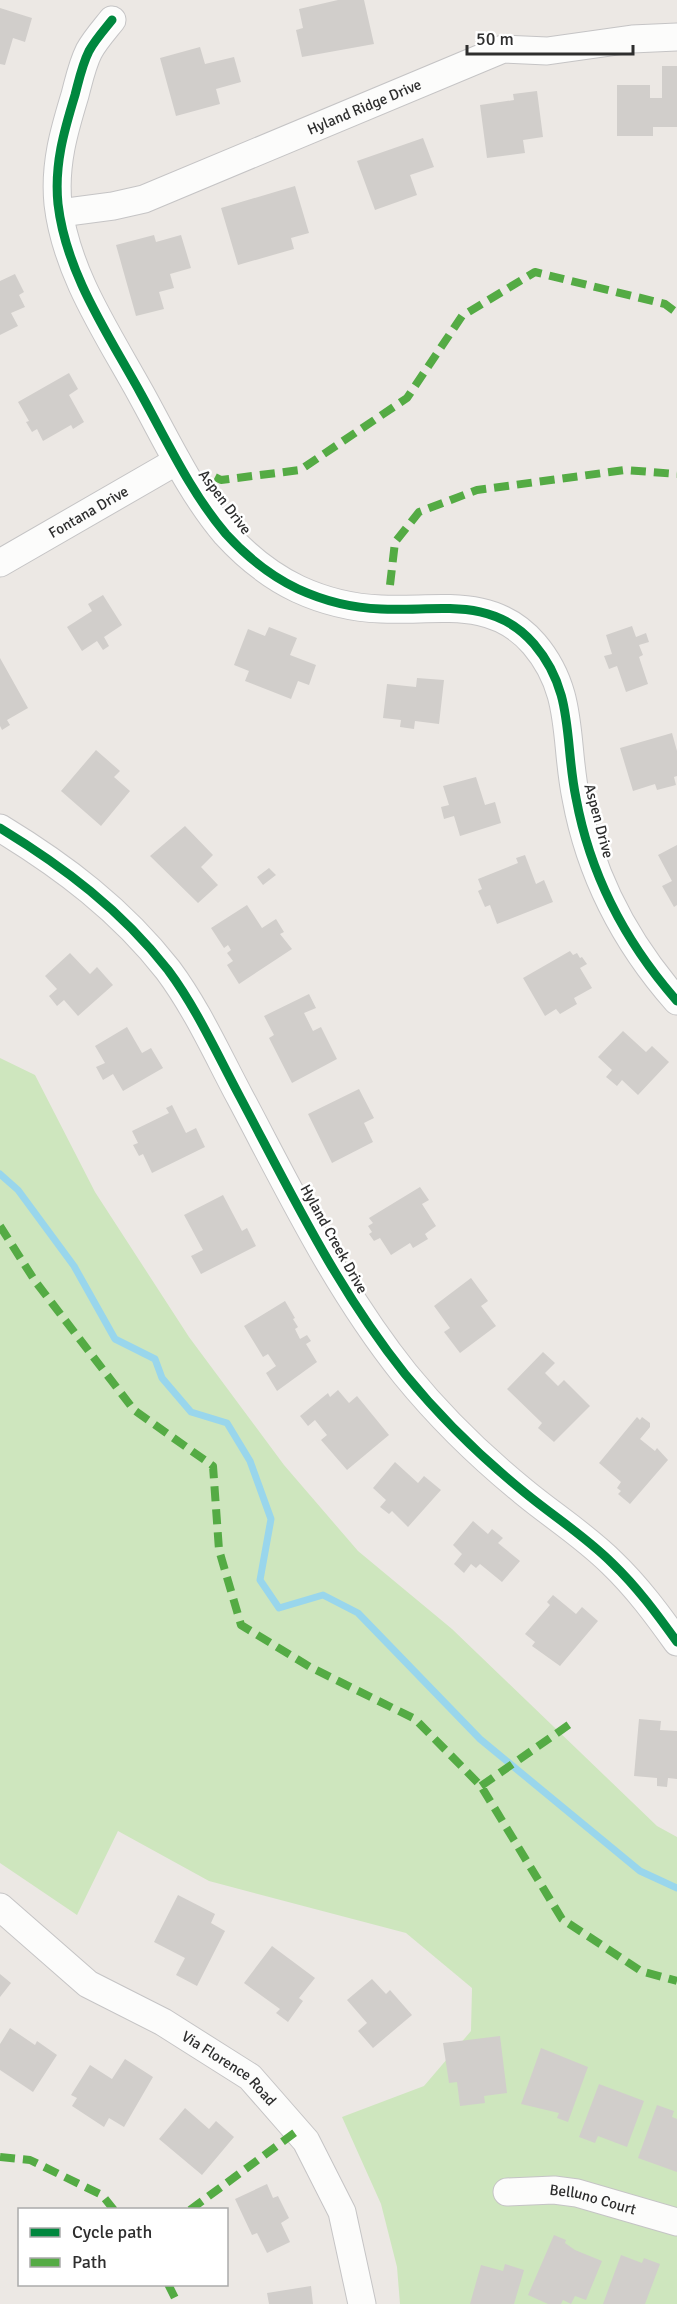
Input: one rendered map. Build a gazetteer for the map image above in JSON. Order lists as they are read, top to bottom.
{
  "streets": {
    "street": [
      "Hyland Ridge Drive",
      "Aspen Drive",
      "Fontana Drive",
      "Hyland Creek Drive",
      "Via Florence Road",
      "Belluno Court"
    ]
  },
  "crossings": [
    ["Hyland Ridge Drive", "Aspen Drive"],
    ["Aspen Drive", "Fontana Drive"]
  ],
  "legend": ["Cycle path", "Path"],
  "scale_bar": "50 m"
}
